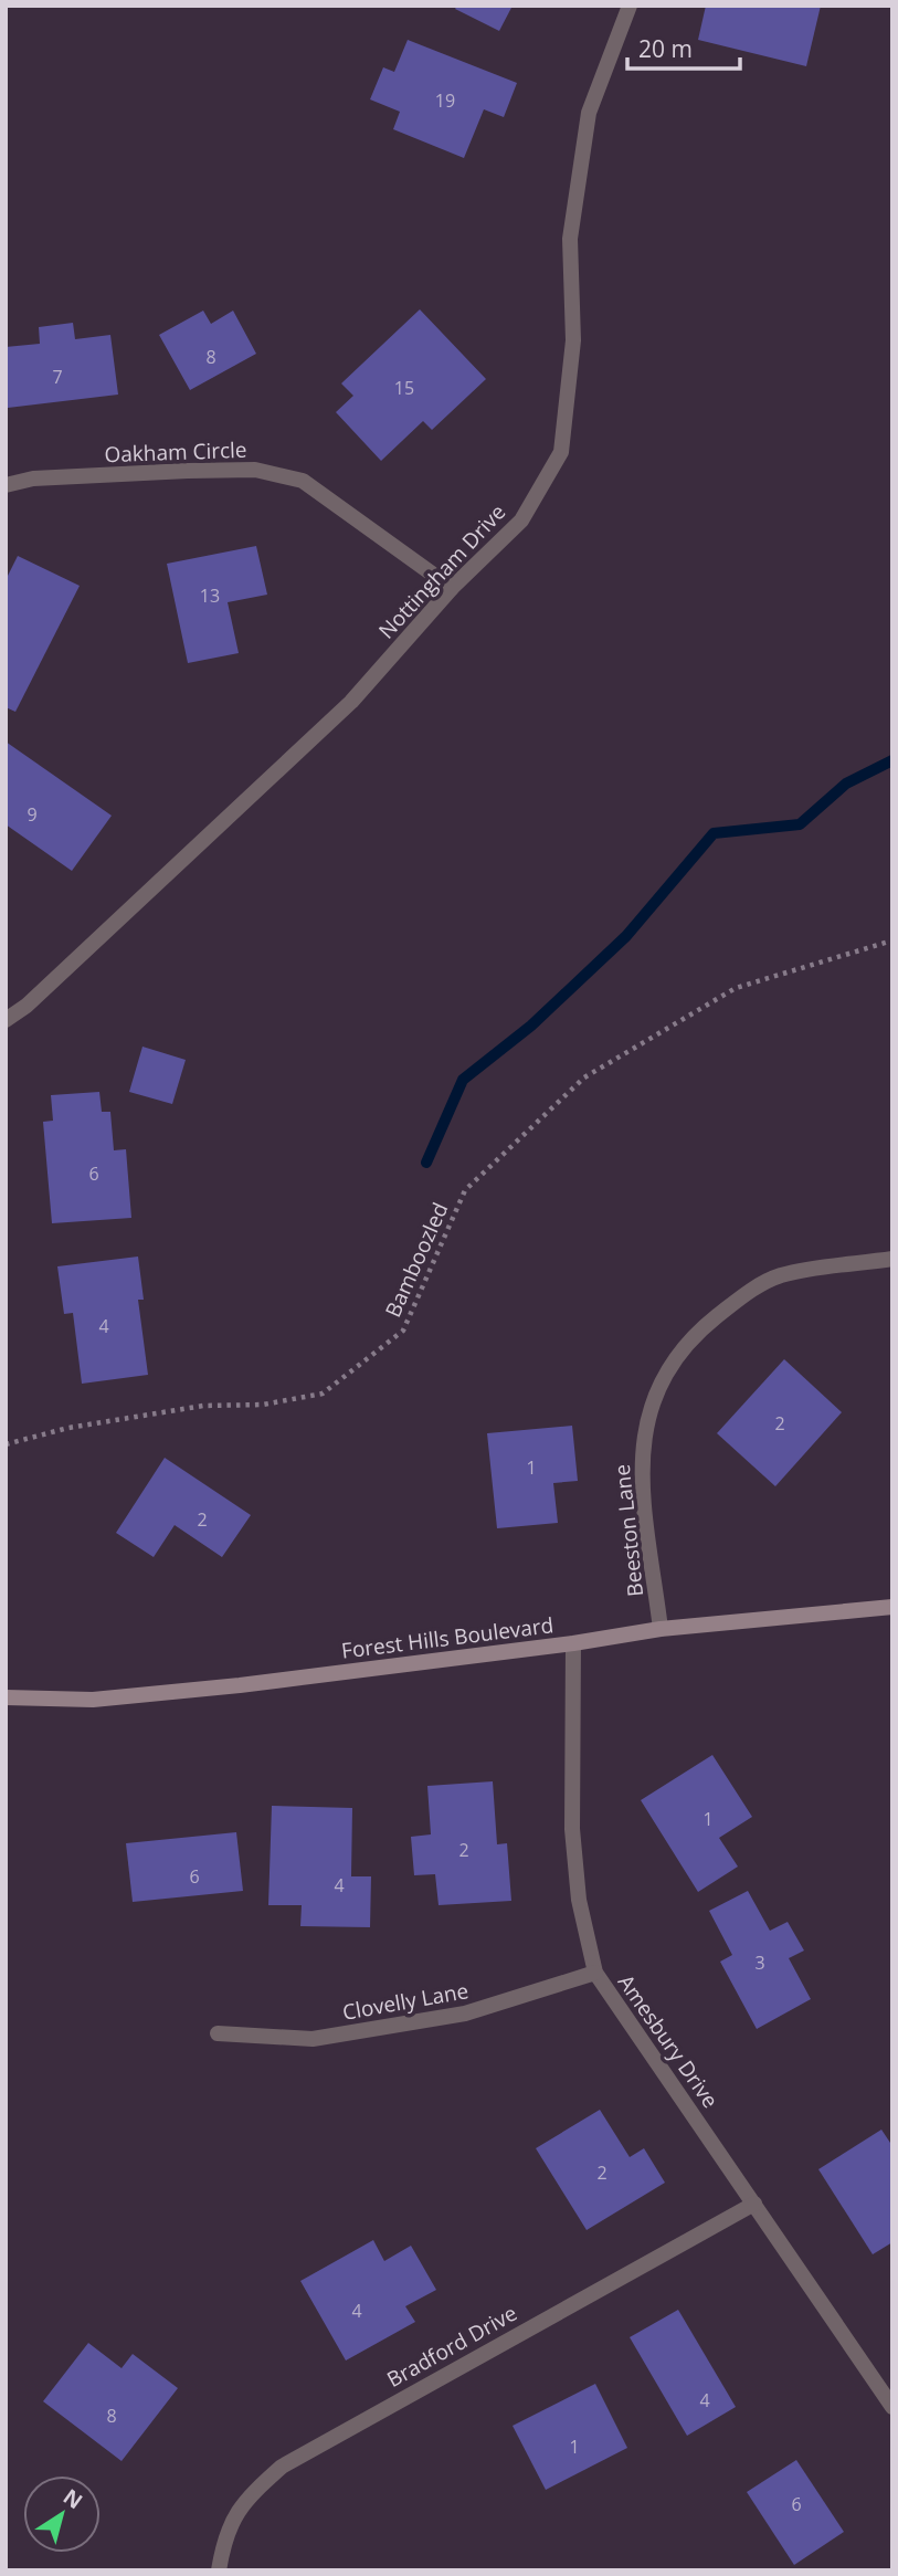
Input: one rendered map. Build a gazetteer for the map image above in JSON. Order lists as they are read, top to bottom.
{
  "streets": {
    "main road": ["Forest Hills Boulevard"],
    "street": [
      "Oakham Circle",
      "Nottingham Drive",
      "Beeston Lane",
      "Clovelly Lane",
      "Amesbury Drive",
      "Bradford Drive"
    ],
    "path": ["Bamboozled"]
  },
  "crossings": [
    ["Oakham Circle", "Nottingham Drive"],
    ["Beeston Lane", "Forest Hills Boulevard"],
    ["Forest Hills Boulevard", "Amesbury Drive"],
    ["Clovelly Lane", "Amesbury Drive"],
    ["Amesbury Drive", "Bradford Drive"]
  ],
  "house_numbers": [
    "19",
    "8",
    "7",
    "15",
    "13",
    "9",
    "6",
    "4",
    "2",
    "1",
    "2",
    "1",
    "2",
    "6",
    "4",
    "3",
    "2",
    "4",
    "4",
    "8",
    "1",
    "6"
  ],
  "scale_bar": "20 m",
  "north": "top right"
}
